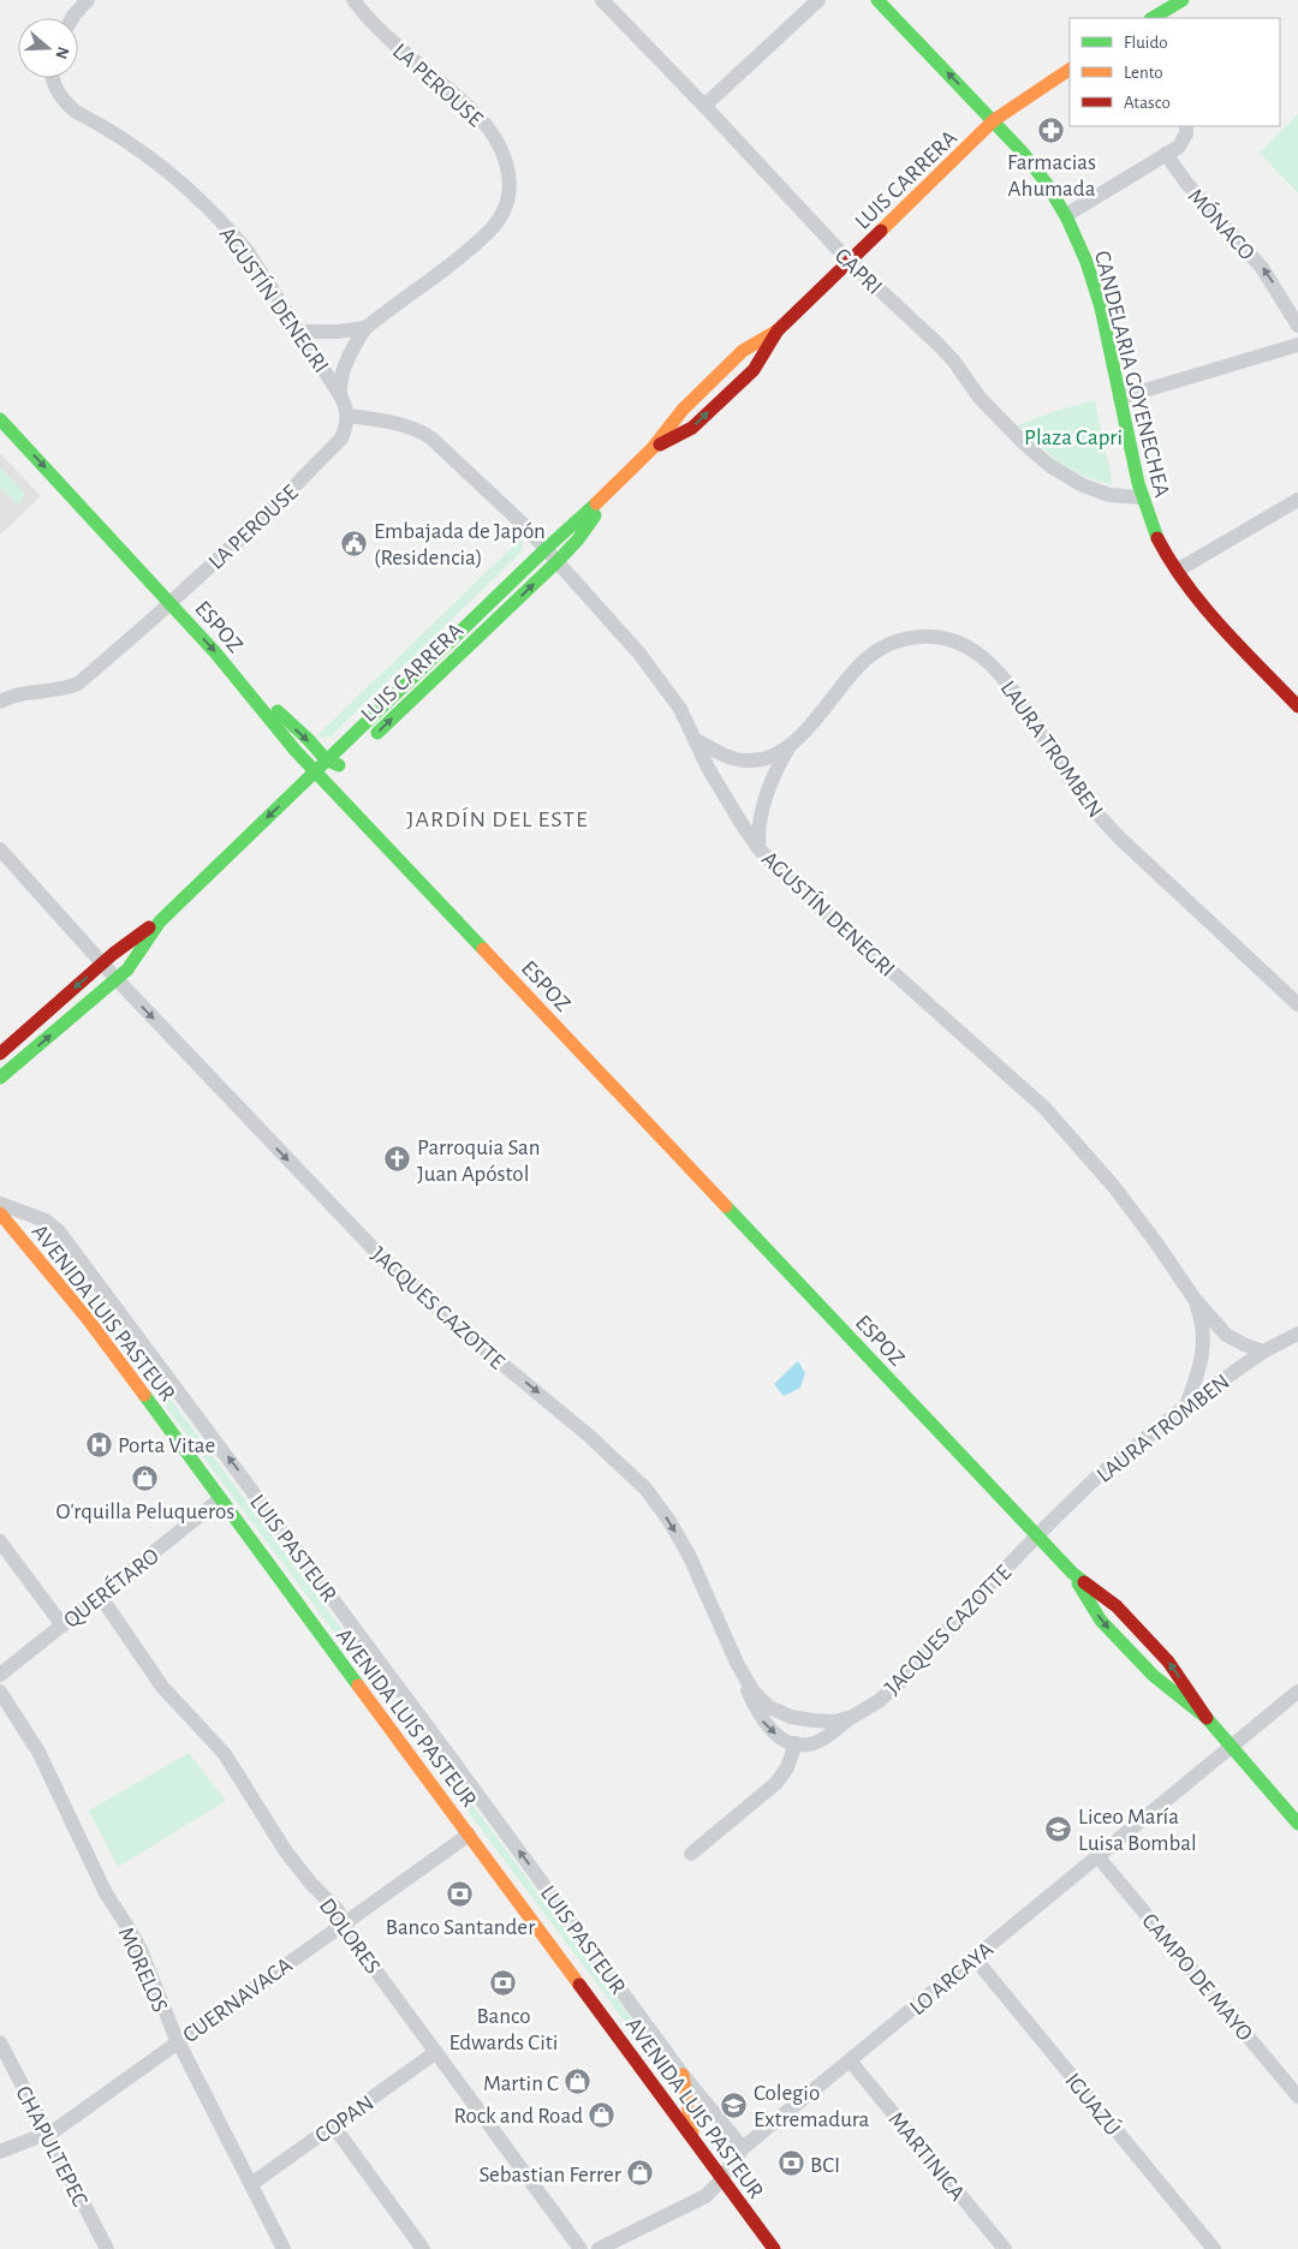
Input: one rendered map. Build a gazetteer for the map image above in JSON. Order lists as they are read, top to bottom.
{
  "streets": {
    "street": [
      "LA PEROUSE",
      "LUIS CARRERA",
      "MÓNACO",
      "CAPRI",
      "AGUSTÍN DENEGRI",
      "CANDELARIA GOYENECHEA",
      "ESPOZ",
      "LAURA TROMBEN",
      "JACQUES CAZOTTE",
      "AVENIDA LUIS PASTEUR",
      "LUIS PASTEUR",
      "QUERÉTARO",
      "DOLORES",
      "MORELOS",
      "CAMPO DE MAYO",
      "LO ARCAYA",
      "CUERNAVACA",
      "IGUAZÚ",
      "COPAN",
      "CHAPULTEPEC",
      "MARTINICA"
    ]
  },
  "crossings": [
    ["LA PEROUSE", "AGUSTÍN DENEGRI"],
    ["LA PEROUSE", "ESPOZ"],
    ["LUIS CARRERA", "CAPRI"],
    ["LUIS CARRERA", "AGUSTÍN DENEGRI"],
    ["LUIS CARRERA", "CANDELARIA GOYENECHEA"],
    ["LUIS CARRERA", "ESPOZ"],
    ["LUIS CARRERA", "JACQUES CAZOTTE"],
    ["CAPRI", "CANDELARIA GOYENECHEA"],
    ["AGUSTÍN DENEGRI", "LAURA TROMBEN"],
    ["ESPOZ", "LAURA TROMBEN"],
    ["ESPOZ", "JACQUES CAZOTTE"],
    ["ESPOZ", "LO ARCAYA"],
    ["LAURA TROMBEN", "JACQUES CAZOTTE"],
    ["AVENIDA LUIS PASTEUR", "QUERÉTARO"],
    ["AVENIDA LUIS PASTEUR", "LO ARCAYA"],
    ["AVENIDA LUIS PASTEUR", "CUERNAVACA"],
    ["LUIS PASTEUR", "LO ARCAYA"],
    ["QUERÉTARO", "DOLORES"],
    ["DOLORES", "CUERNAVACA"],
    ["DOLORES", "COPAN"],
    ["MORELOS", "CUERNAVACA"],
    ["MORELOS", "COPAN"],
    ["CAMPO DE MAYO", "LO ARCAYA"],
    ["LO ARCAYA", "IGUAZÚ"],
    ["LO ARCAYA", "MARTINICA"],
    ["CUERNAVACA", "CHAPULTEPEC"]
  ],
  "one_way": ["MÓNACO", "JACQUES CAZOTTE", "LUIS PASTEUR"],
  "districts": ["JARDÍN DEL ESTE"],
  "parks": ["Plaza Capri"],
  "places": {
    "pharmacy": ["Farmacias Ahumada"],
    "public building": ["Embajada de Japón (Residencia)"],
    "church": ["Parroquia San Juan Apóstol"],
    "hospital": ["Porta Vitae"],
    "shop": [
      "O'rquilla Peluqueros",
      "Martin C",
      "Rock and Road",
      "Sebastian Ferrer"
    ],
    "school or university": ["Liceo María Luisa Bombal", "Colegio Extremadura"],
    "bank": ["Banco Santander", "Banco Edwards Citi", "BCI"]
  },
  "legend": ["Fluido", "Lento", "Atasco"],
  "north": "right"
}
